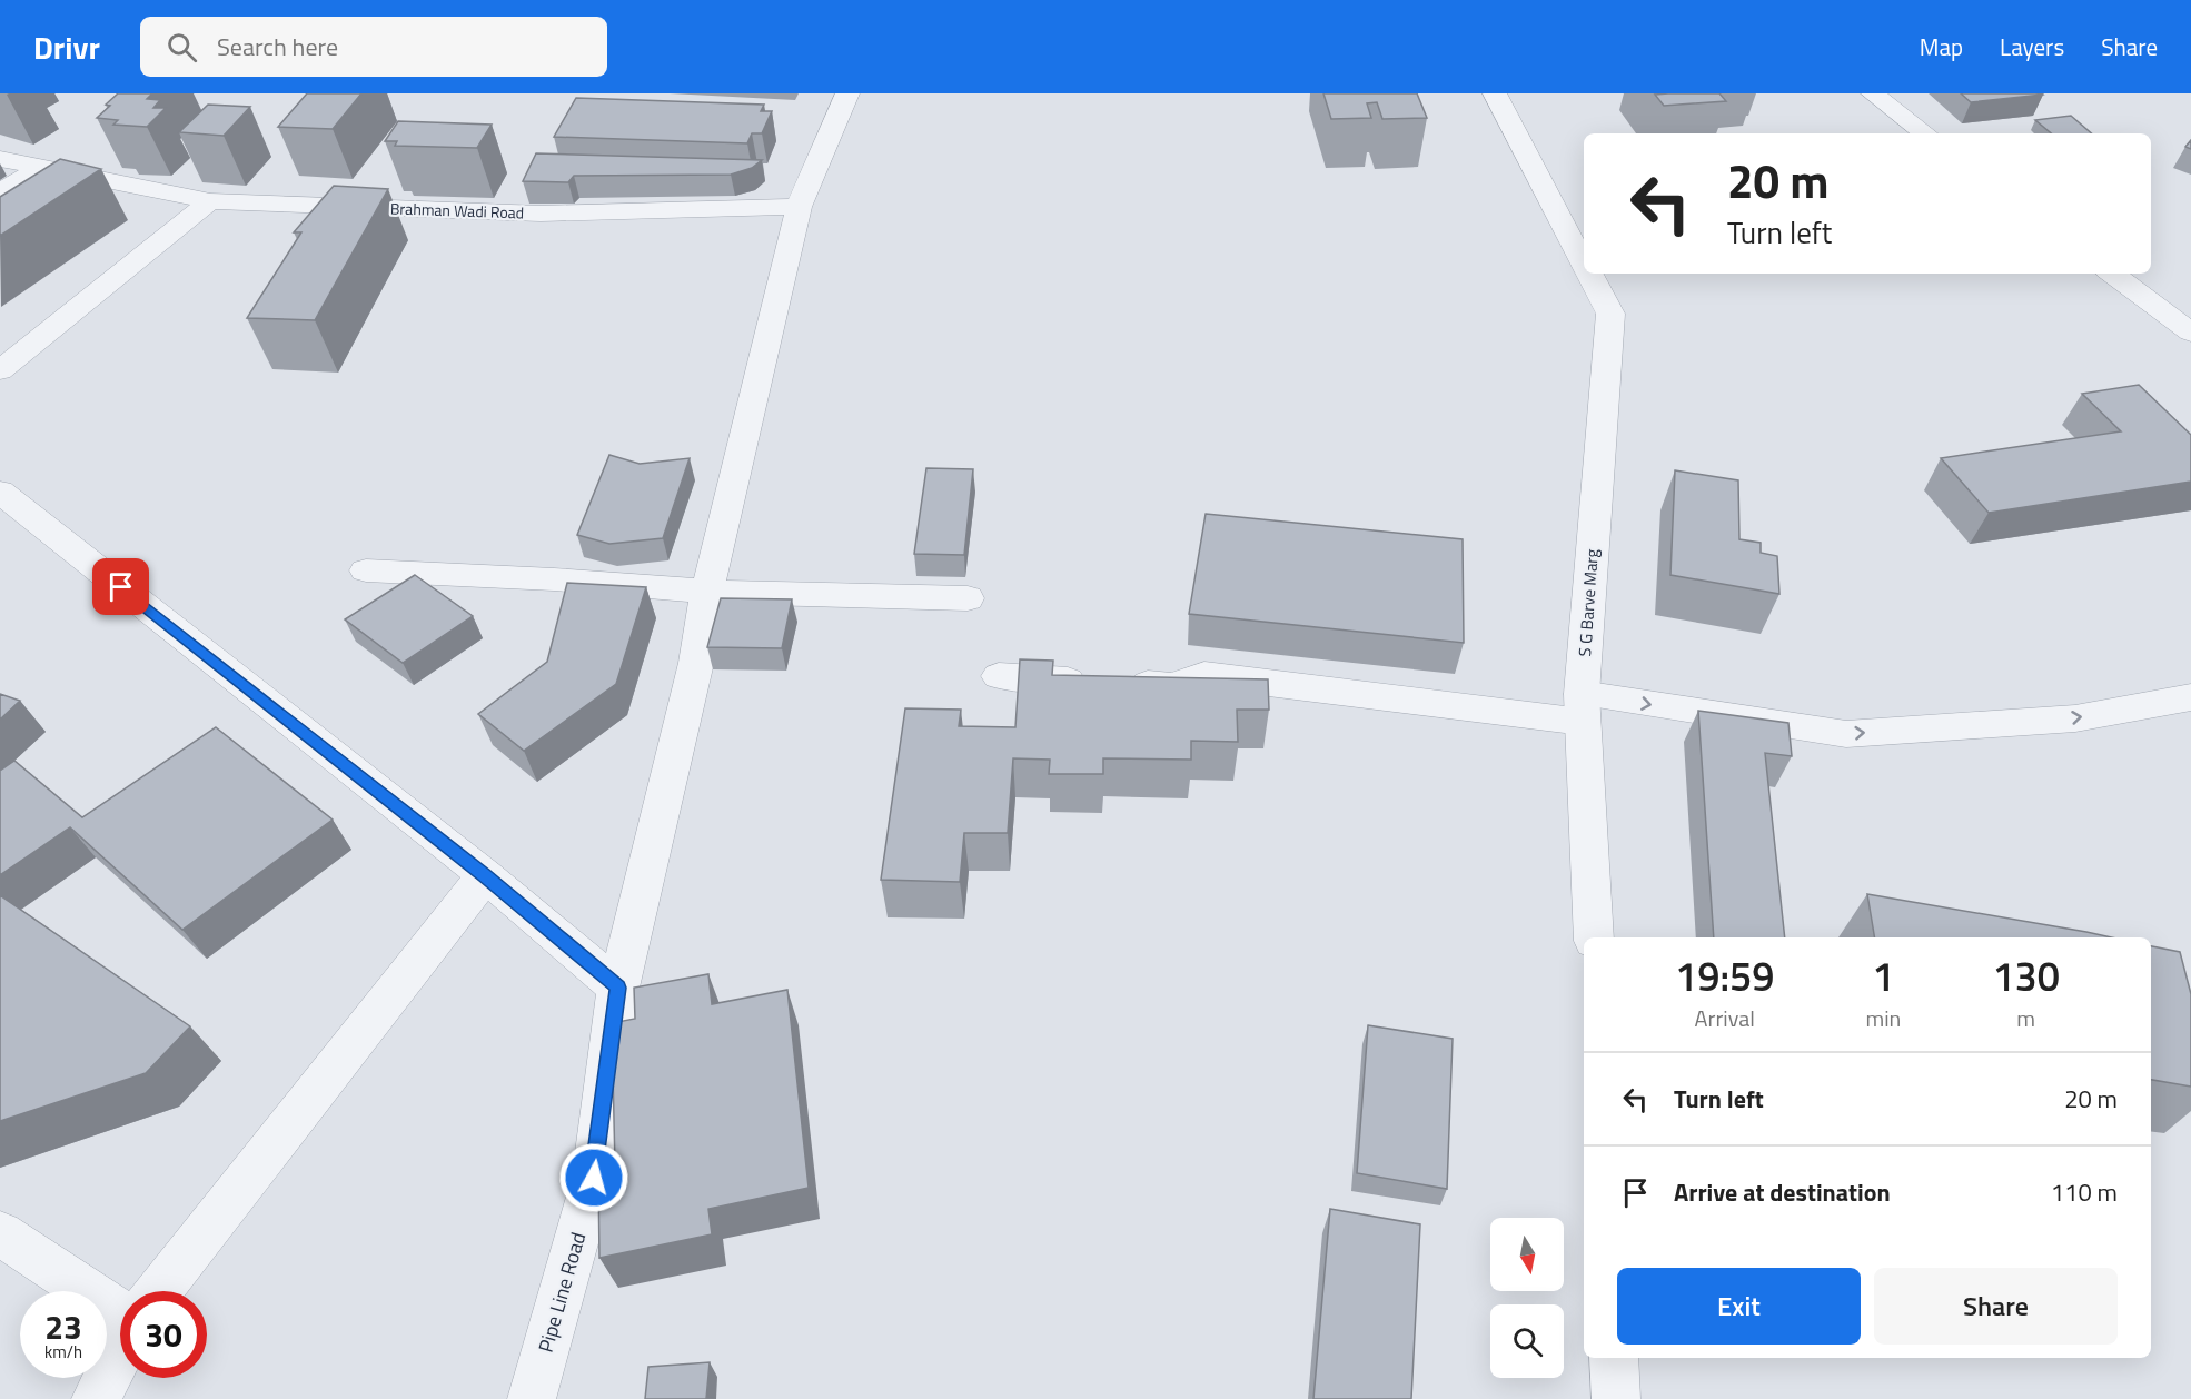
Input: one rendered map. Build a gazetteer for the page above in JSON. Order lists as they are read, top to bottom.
{
  "streets": {
    "street": ["Brahman Wadi Road", "S G Barve Marg", "Pipe Line Road"]
  },
  "crossings": [
    ["Brahman Wadi Road", "Pipe Line Road"]
  ],
  "north": "bottom",
  "page": {
    "header": "Drivr",
    "search": "Search here",
    "nav": ["Map", "Layers", "Share"],
    "turn": ["20 m", "Turn left"],
    "eta": [
      "19:59",
      "Arrival",
      "1",
      "min",
      "130",
      "m"
    ],
    "list": [
      {
        "name": "Turn left",
        "value": "20 m"
      },
      {
        "name": "Arrive at destination",
        "value": "110 m"
      }
    ],
    "buttons": ["Exit", "Share"],
    "speed": "23 km/h",
    "limit": "30"
  }
}
